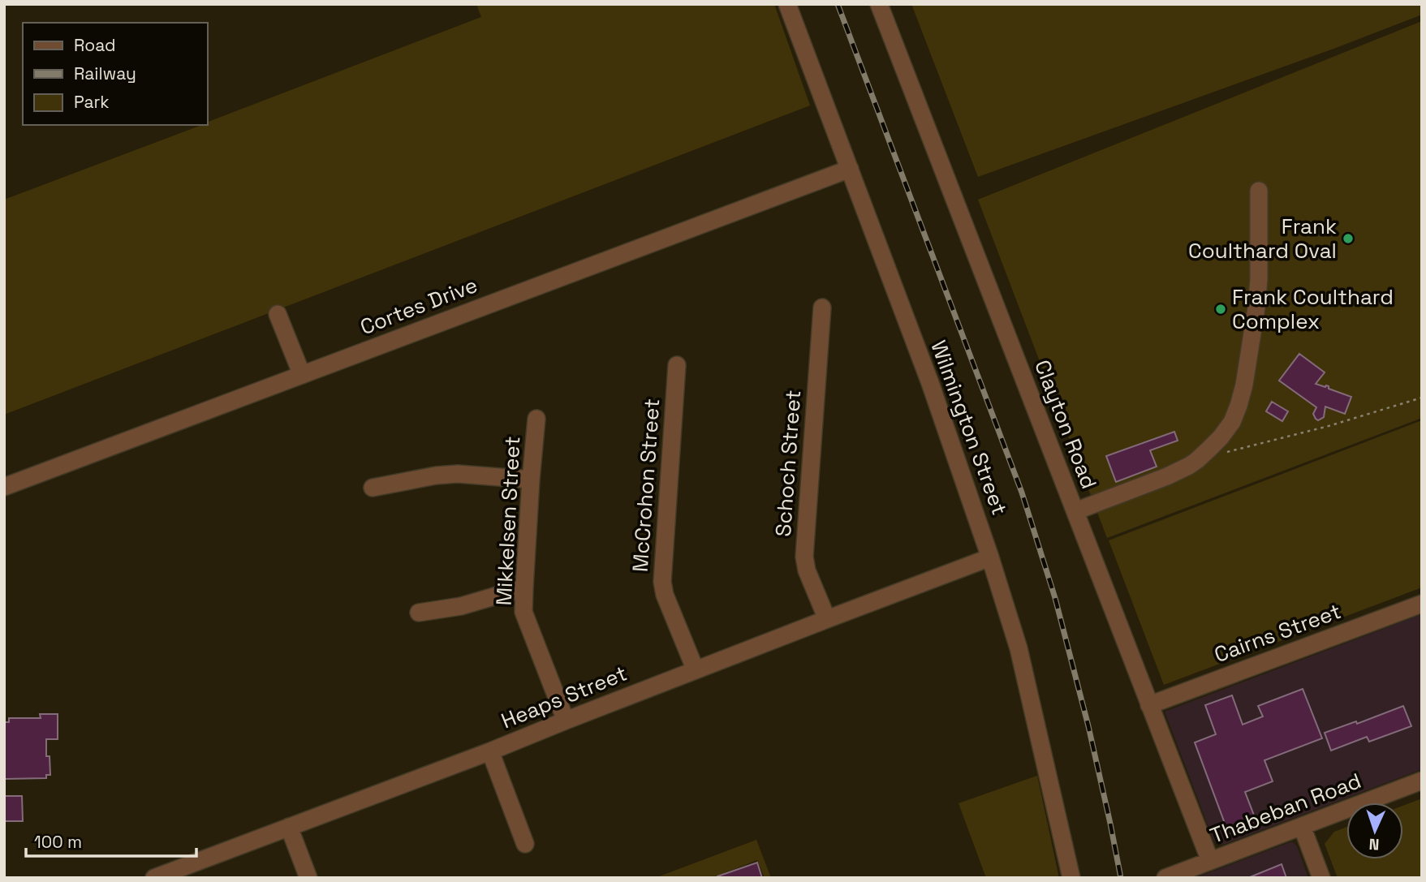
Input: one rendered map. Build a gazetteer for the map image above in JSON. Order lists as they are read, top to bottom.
{
  "streets": {
    "street": [
      "Cortes Drive",
      "Clayton Road",
      "Wilmington Street",
      "Schoch Street",
      "McCrohon Street",
      "Mikkelsen Street",
      "Cairns Street",
      "Heaps Street",
      "Thabeban Road"
    ]
  },
  "crossings": [
    ["Cortes Drive", "Wilmington Street"],
    ["Clayton Road", "Cairns Street"],
    ["Clayton Road", "Thabeban Road"],
    ["Wilmington Street", "Heaps Street"],
    ["Schoch Street", "Heaps Street"],
    ["McCrohon Street", "Heaps Street"],
    ["Mikkelsen Street", "Heaps Street"]
  ],
  "places": ["Frank Coulthard Oval", "Frank Coulthard Complex"],
  "legend": ["Road", "Railway", "Park"],
  "scale_bar": "100 m",
  "north": "bottom"
}
